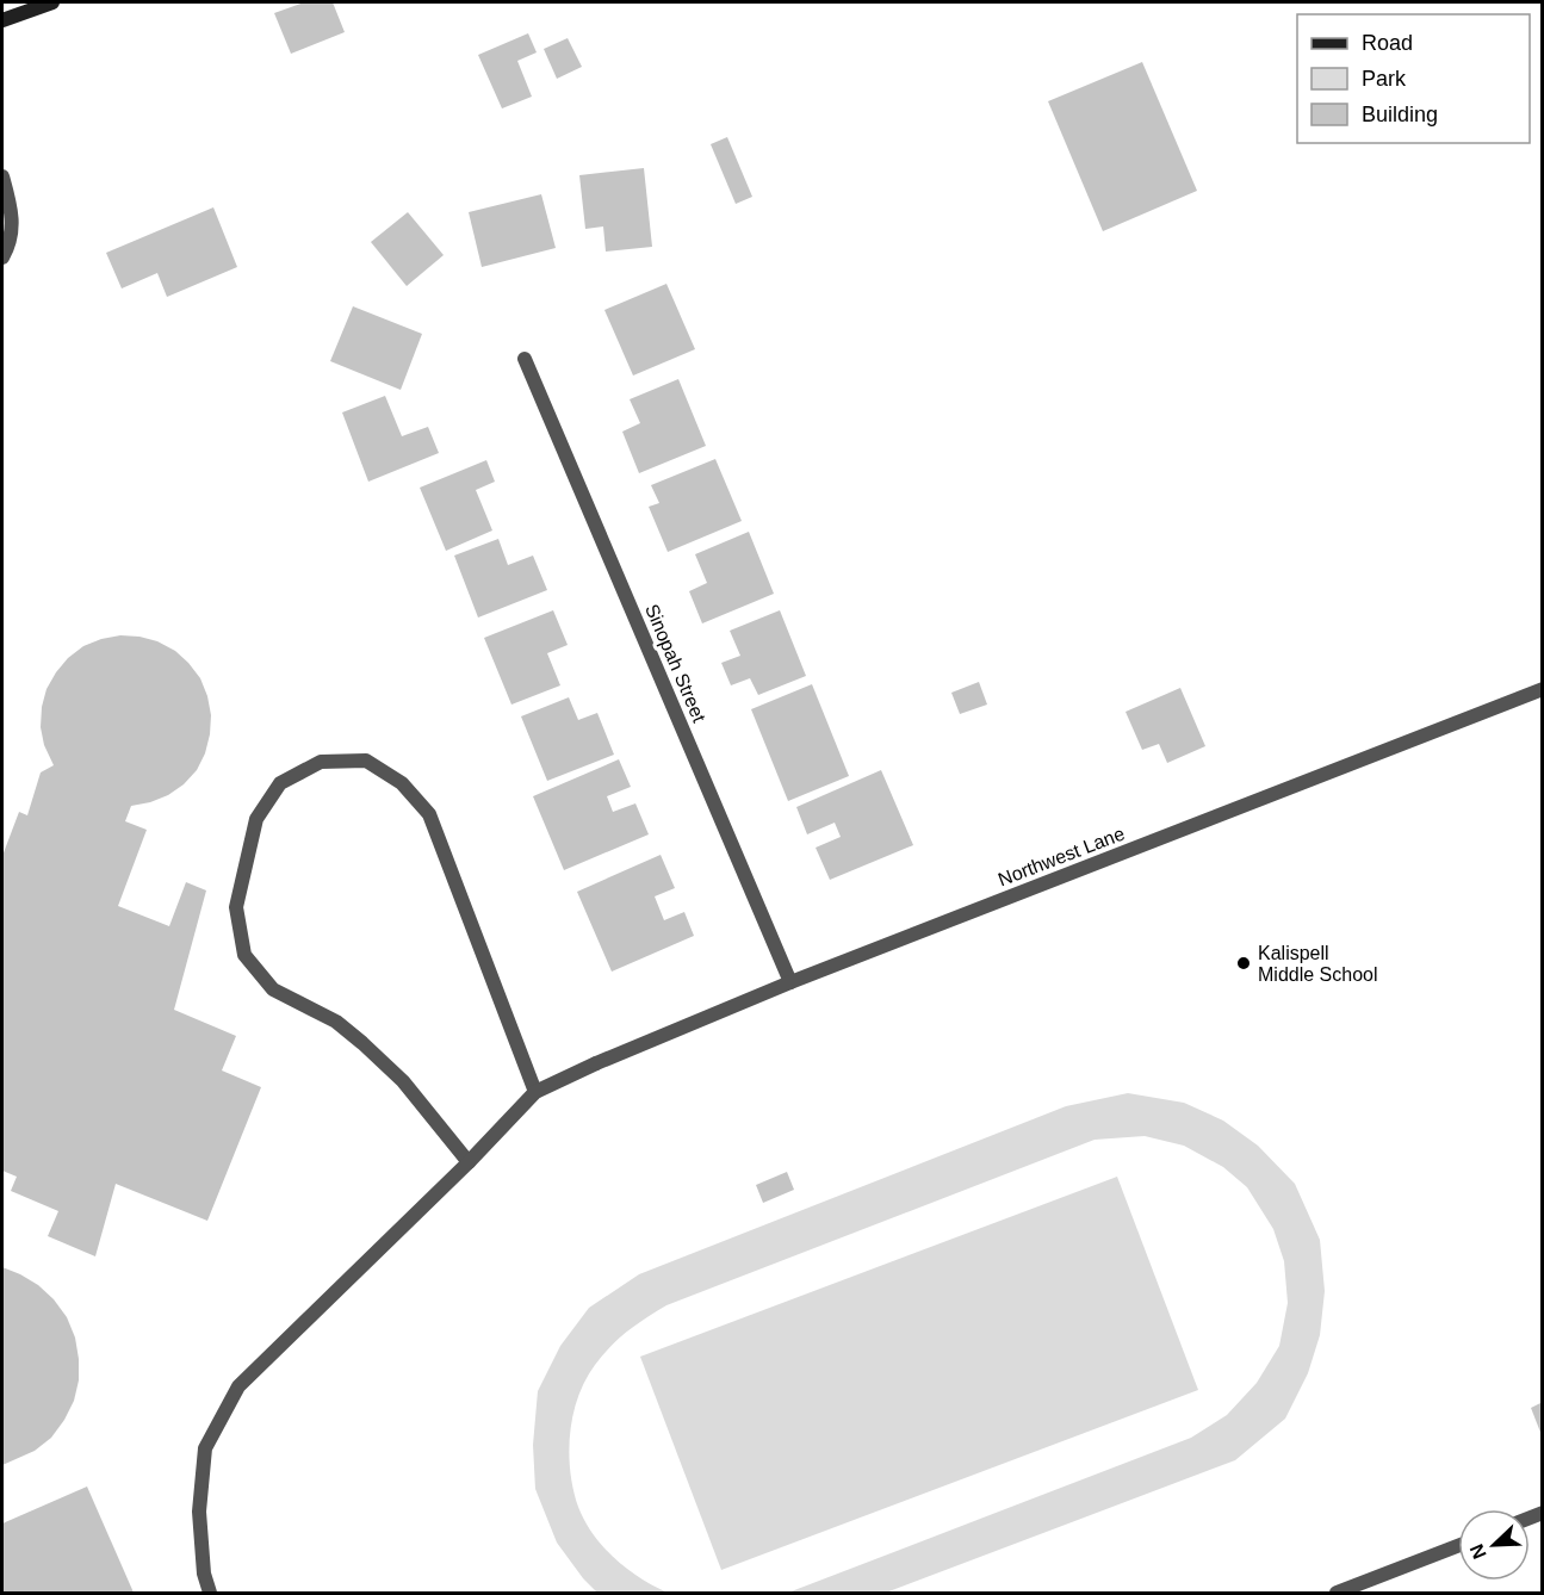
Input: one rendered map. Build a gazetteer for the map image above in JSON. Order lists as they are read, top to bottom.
{
  "streets": {
    "street": ["Sinopah Street", "Northwest Lane"]
  },
  "crossings": [
    ["Sinopah Street", "Northwest Lane"]
  ],
  "places": ["Kalispell Middle School"],
  "legend": ["Road", "Park", "Building"],
  "north": "bottom left"
}
